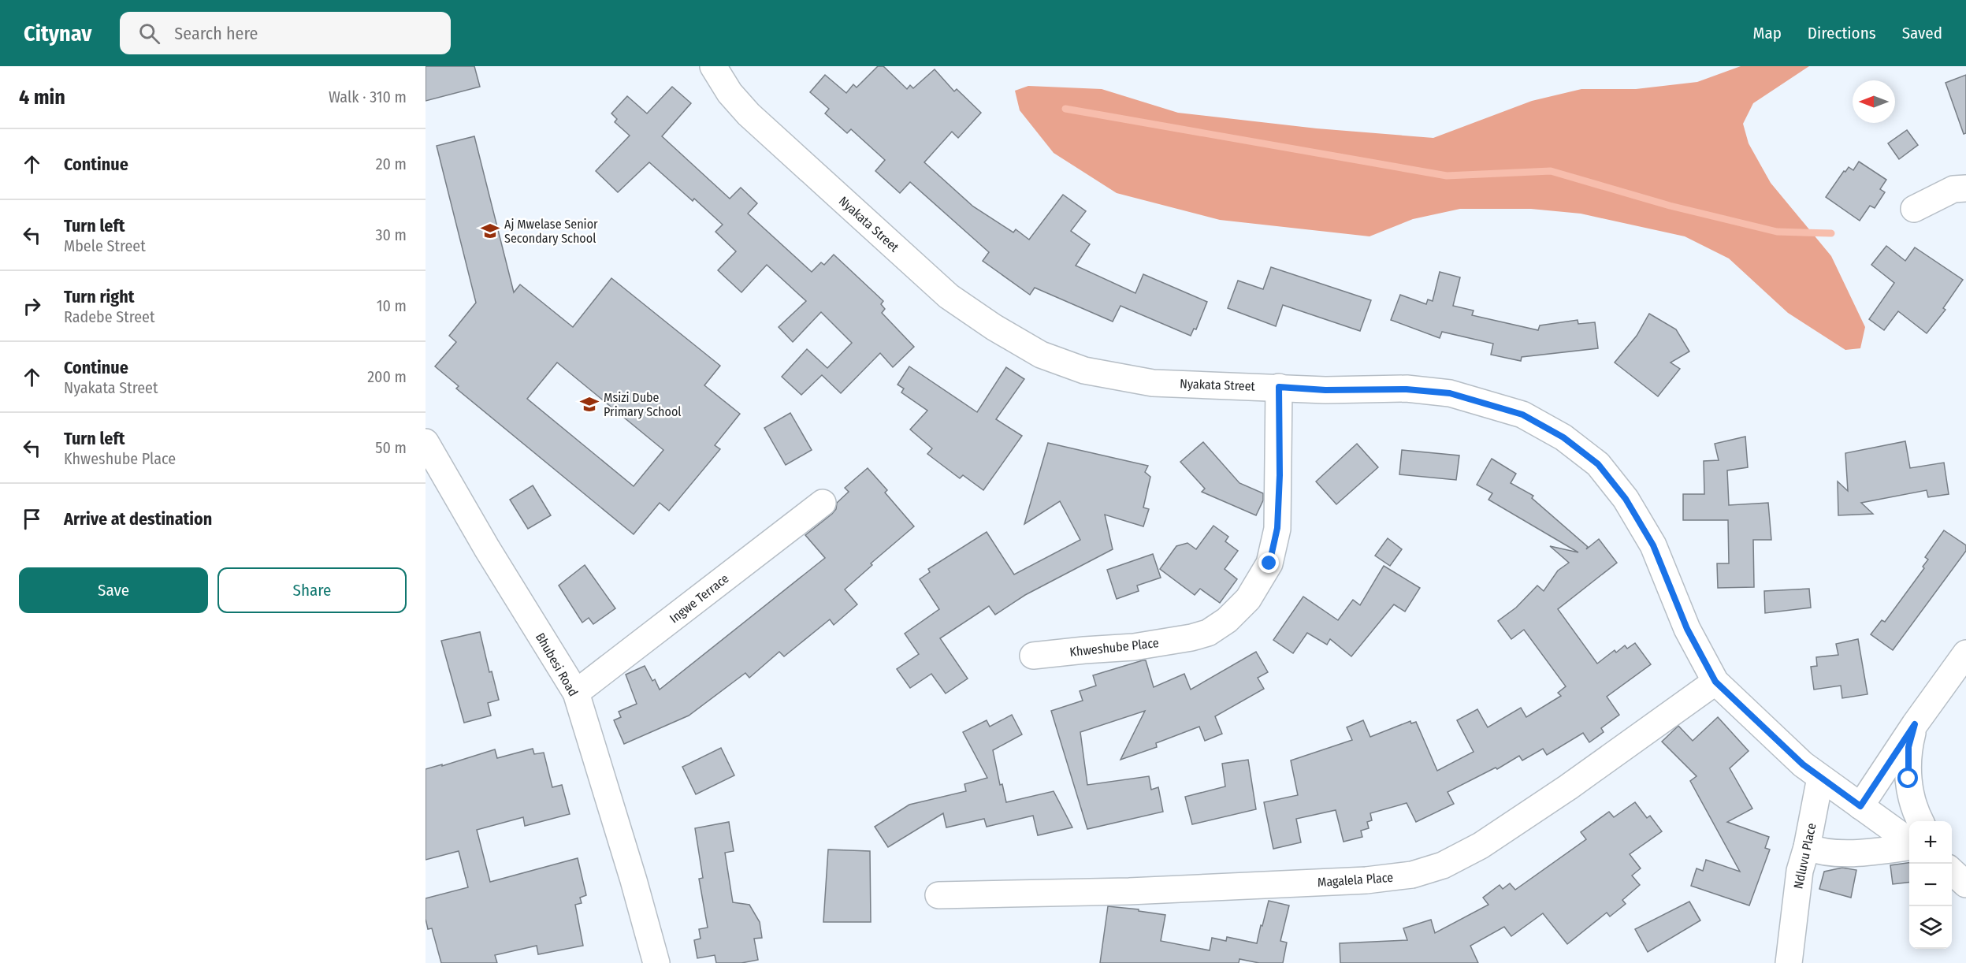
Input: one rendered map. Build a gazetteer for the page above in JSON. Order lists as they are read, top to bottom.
{
  "streets": {
    "street": [
      "Nyakata Street",
      "Ingwe Terrace",
      "Khweshube Place",
      "Bhubesi Road",
      "Ndluvu Place",
      "Magalela Place"
    ]
  },
  "crossings": [
    ["Nyakata Street", "Khweshube Place"],
    ["Nyakata Street", "Ndluvu Place"],
    ["Nyakata Street", "Magalela Place"],
    ["Ingwe Terrace", "Bhubesi Road"]
  ],
  "places": {
    "school or university": ["Aj Mwelase Senior Secondary School", "Msizi Dube Primary School"]
  },
  "north": "left",
  "page": {
    "header": "Citynav",
    "search": "Search here",
    "nav": ["Map", "Directions", "Saved"],
    "heading": ["4 min", "Walk · 310 m"],
    "list": [
      ["Continue", "20 m"],
      ["Turn left", "Mbele Street", "30 m"],
      ["Turn right", "Radebe Street", "10 m"],
      ["Continue", "Nyakata Street", "200 m"],
      ["Turn left", "Khweshube Place", "50 m"],
      "Arrive at destination"
    ],
    "buttons": ["Save", "Share"],
    "map_buttons": ["+", "−"]
  }
}
